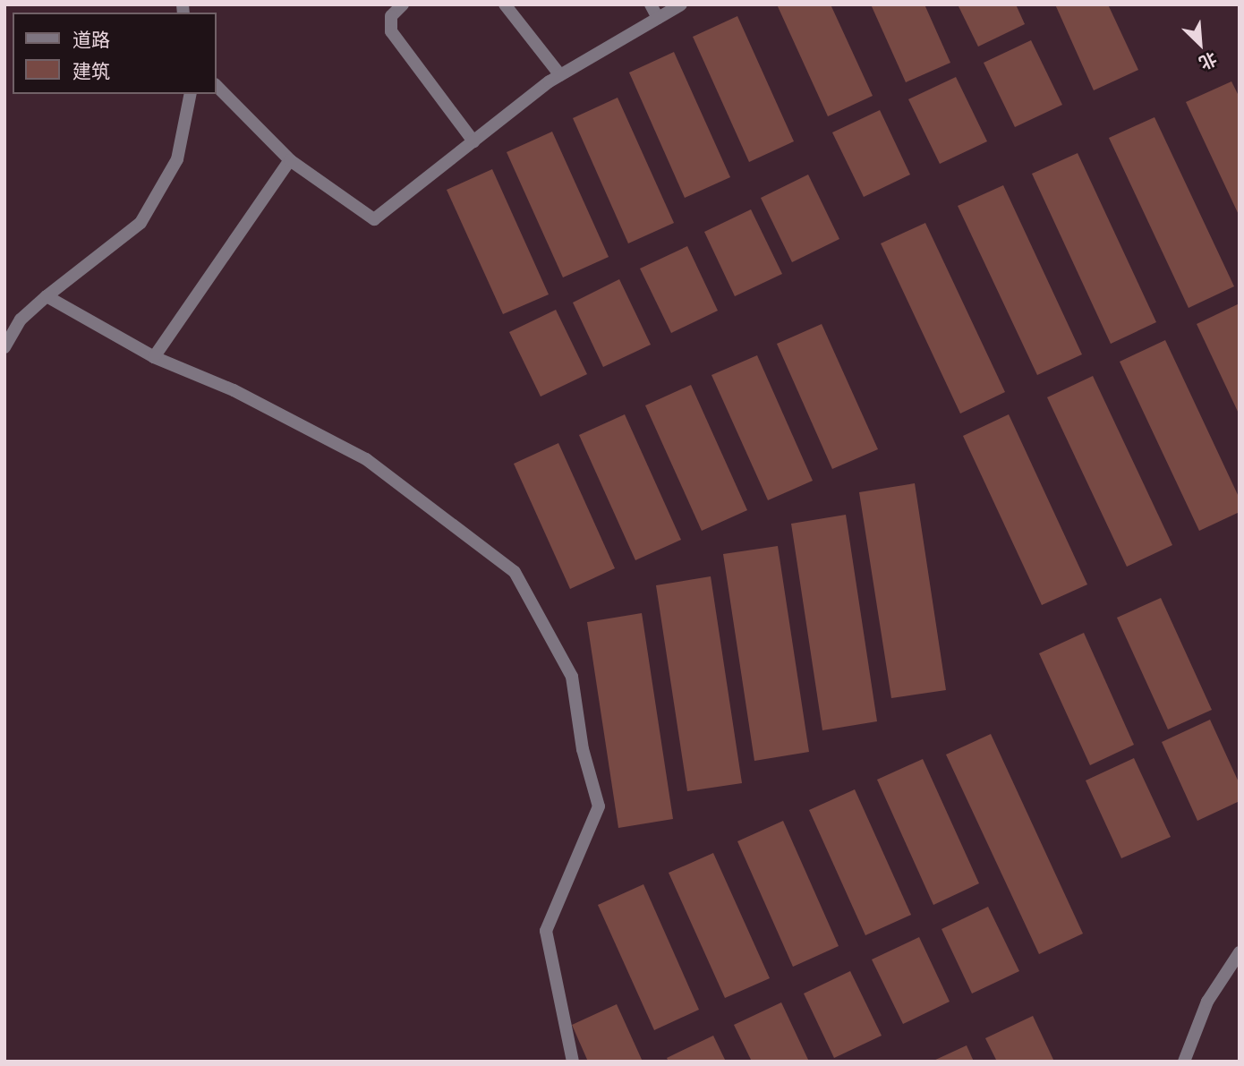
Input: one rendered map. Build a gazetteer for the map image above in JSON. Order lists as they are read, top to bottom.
{
  "legend": ["道路", "建筑"],
  "north": "bottom right"
}
